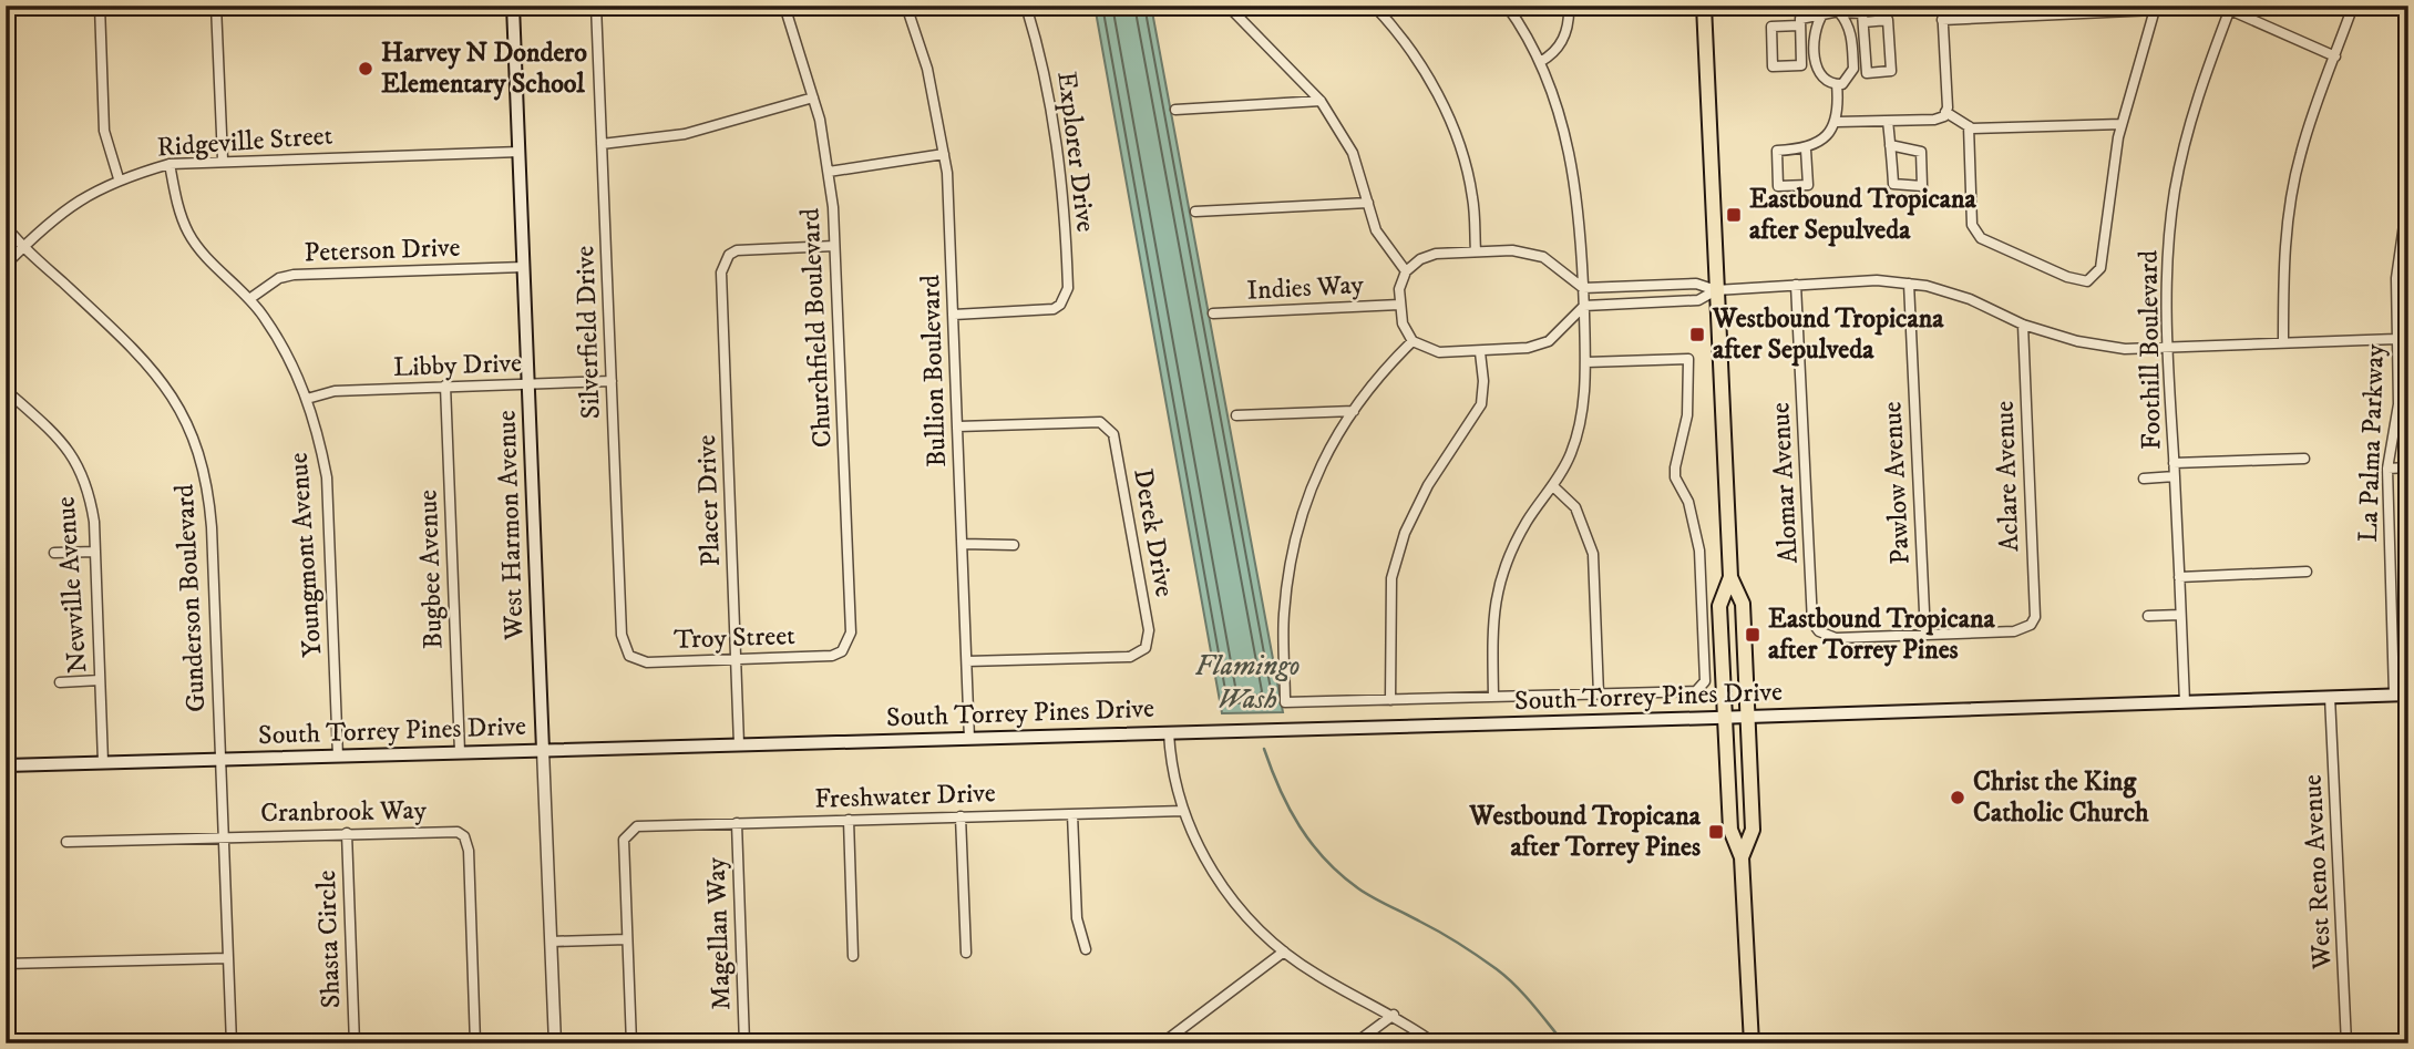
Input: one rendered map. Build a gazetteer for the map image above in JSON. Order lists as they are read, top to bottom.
{
  "streets": {
    "main road": ["West Harmon Avenue", "South Torrey Pines Drive"],
    "street": [
      "Ridgeville Street",
      "Explorer Drive",
      "Peterson Drive",
      "Indies Way",
      "Churchfield Boulevard",
      "Silverfield Drive",
      "Foothill Boulevard",
      "Libby Drive",
      "Bullion Boulevard",
      "La Palma Parkway",
      "Aclare Avenue",
      "Alomar Avenue",
      "Pawlow Avenue",
      "Placer Drive",
      "Derek Drive",
      "Youngmont Avenue",
      "Bugbee Avenue",
      "Newville Avenue",
      "Gunderson Boulevard",
      "Troy Street",
      "Freshwater Drive",
      "Cranbrook Way",
      "West Reno Avenue",
      "Magellan Way",
      "Shasta Circle"
    ]
  },
  "crossings": [
    ["Ridgeville Street", "West Harmon Avenue"],
    ["Ridgeville Street", "Youngmont Avenue"],
    ["Ridgeville Street", "Gunderson Boulevard"],
    ["Explorer Drive", "Bullion Boulevard"],
    ["Peterson Drive", "West Harmon Avenue"],
    ["Peterson Drive", "Youngmont Avenue"],
    ["Churchfield Boulevard", "Placer Drive"],
    ["Churchfield Boulevard", "Troy Street"],
    ["Silverfield Drive", "Libby Drive"],
    ["Silverfield Drive", "Troy Street"],
    ["Foothill Boulevard", "South Torrey Pines Drive"],
    ["Libby Drive", "West Harmon Avenue"],
    ["Libby Drive", "Youngmont Avenue"],
    ["Libby Drive", "Bugbee Avenue"],
    ["Bullion Boulevard", "Derek Drive"],
    ["Bullion Boulevard", "South Torrey Pines Drive"],
    ["La Palma Parkway", "South Torrey Pines Drive"],
    ["Aclare Avenue", "Alomar Avenue"],
    ["Aclare Avenue", "Pawlow Avenue"],
    ["Alomar Avenue", "Pawlow Avenue"],
    ["Placer Drive", "Troy Street"],
    ["Placer Drive", "South Torrey Pines Drive"],
    ["West Harmon Avenue", "South Torrey Pines Drive"],
    ["Youngmont Avenue", "South Torrey Pines Drive"],
    ["Bugbee Avenue", "South Torrey Pines Drive"],
    ["Newville Avenue", "South Torrey Pines Drive"],
    ["Gunderson Boulevard", "South Torrey Pines Drive"],
    ["Gunderson Boulevard", "Cranbrook Way"],
    ["South Torrey Pines Drive", "West Reno Avenue"],
    ["Freshwater Drive", "Magellan Way"],
    ["Cranbrook Way", "Shasta Circle"]
  ],
  "water": ["Flamingo Wash"],
  "places": {
    "other": ["Harvey N Dondero Elementary School", "Christ the King Catholic Church"],
    "transit": [
      "Eastbound Tropicana after Sepulveda",
      "Westbound Tropicana after Sepulveda",
      "Eastbound Tropicana after Torrey Pines",
      "Westbound Tropicana after Torrey Pines"
    ]
  }
}
